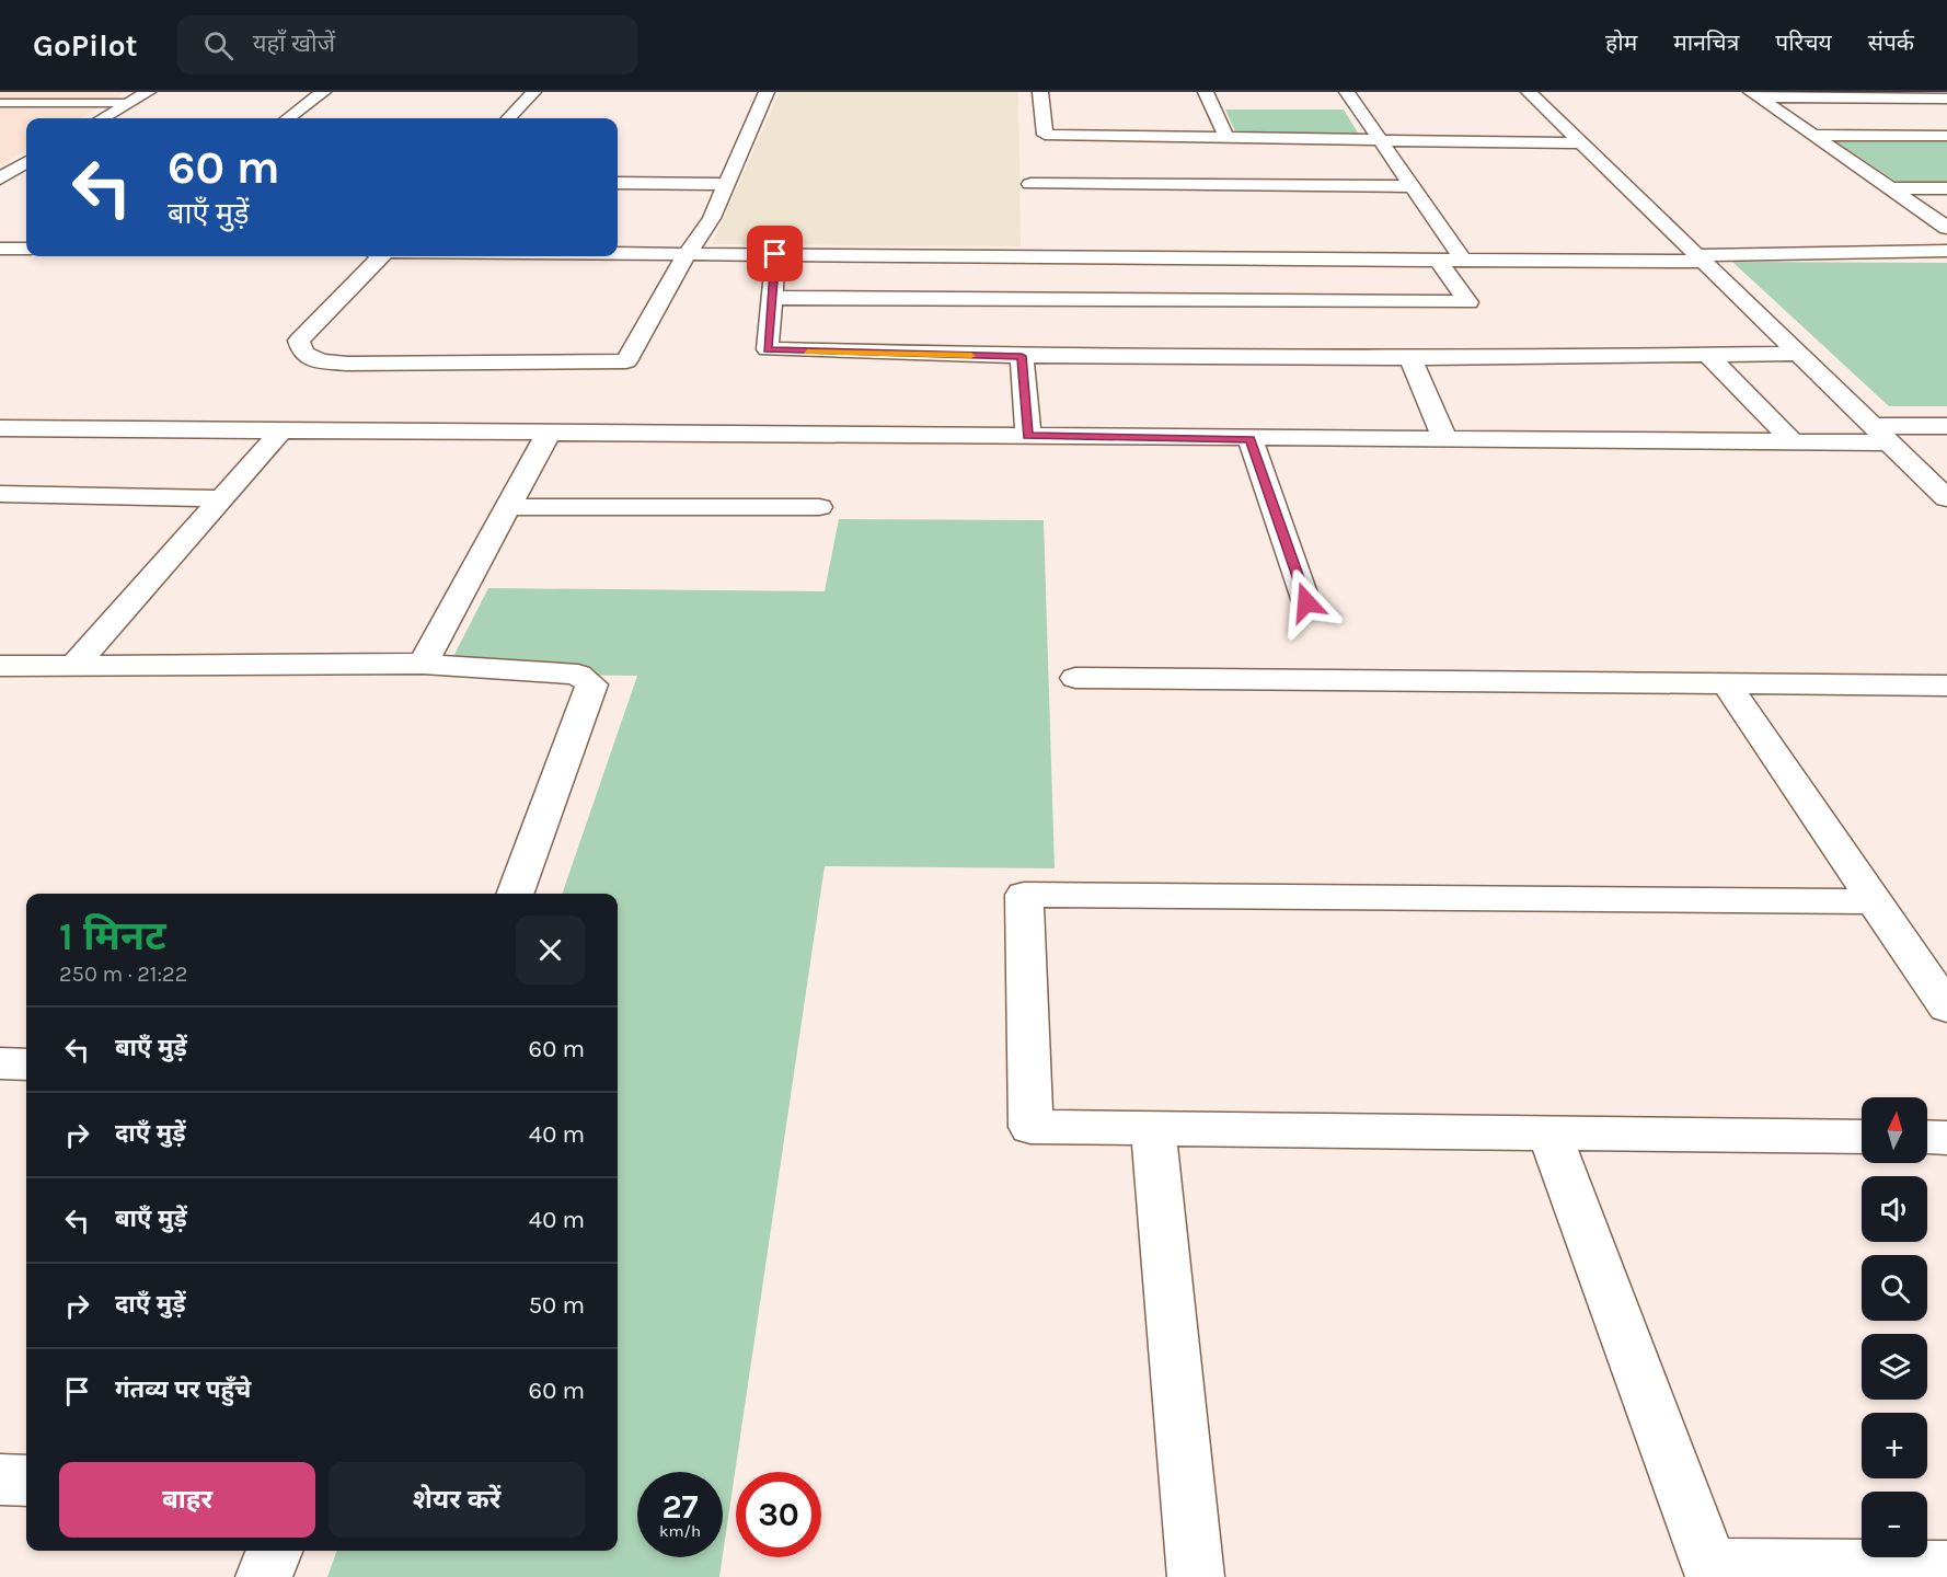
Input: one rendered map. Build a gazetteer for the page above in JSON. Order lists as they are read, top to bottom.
{
  "north": "top",
  "page": {
    "header": "GoPilot",
    "search": "यहाँ खोजें",
    "nav": [
      "होम",
      "मानचित्र",
      "परिचय",
      "संपर्क"
    ],
    "turn": ["60 m", "बाएँ मुड़ें"],
    "heading": ["1 मिनट", "250 m · 21:22"],
    "list": [
      {
        "name": "बाएँ मुड़ें",
        "value": "60 m"
      },
      {
        "name": "दाएँ मुड़ें",
        "value": "40 m"
      },
      {
        "name": "बाएँ मुड़ें",
        "value": "40 m"
      },
      {
        "name": "दाएँ मुड़ें",
        "value": "50 m"
      },
      {
        "name": "गंतव्य पर पहुँचे",
        "value": "60 m"
      }
    ],
    "map_buttons": ["+", "−"],
    "buttons": ["बाहर", "शेयर करें"],
    "speed": "27 km/h",
    "limit": "30"
  }
}
